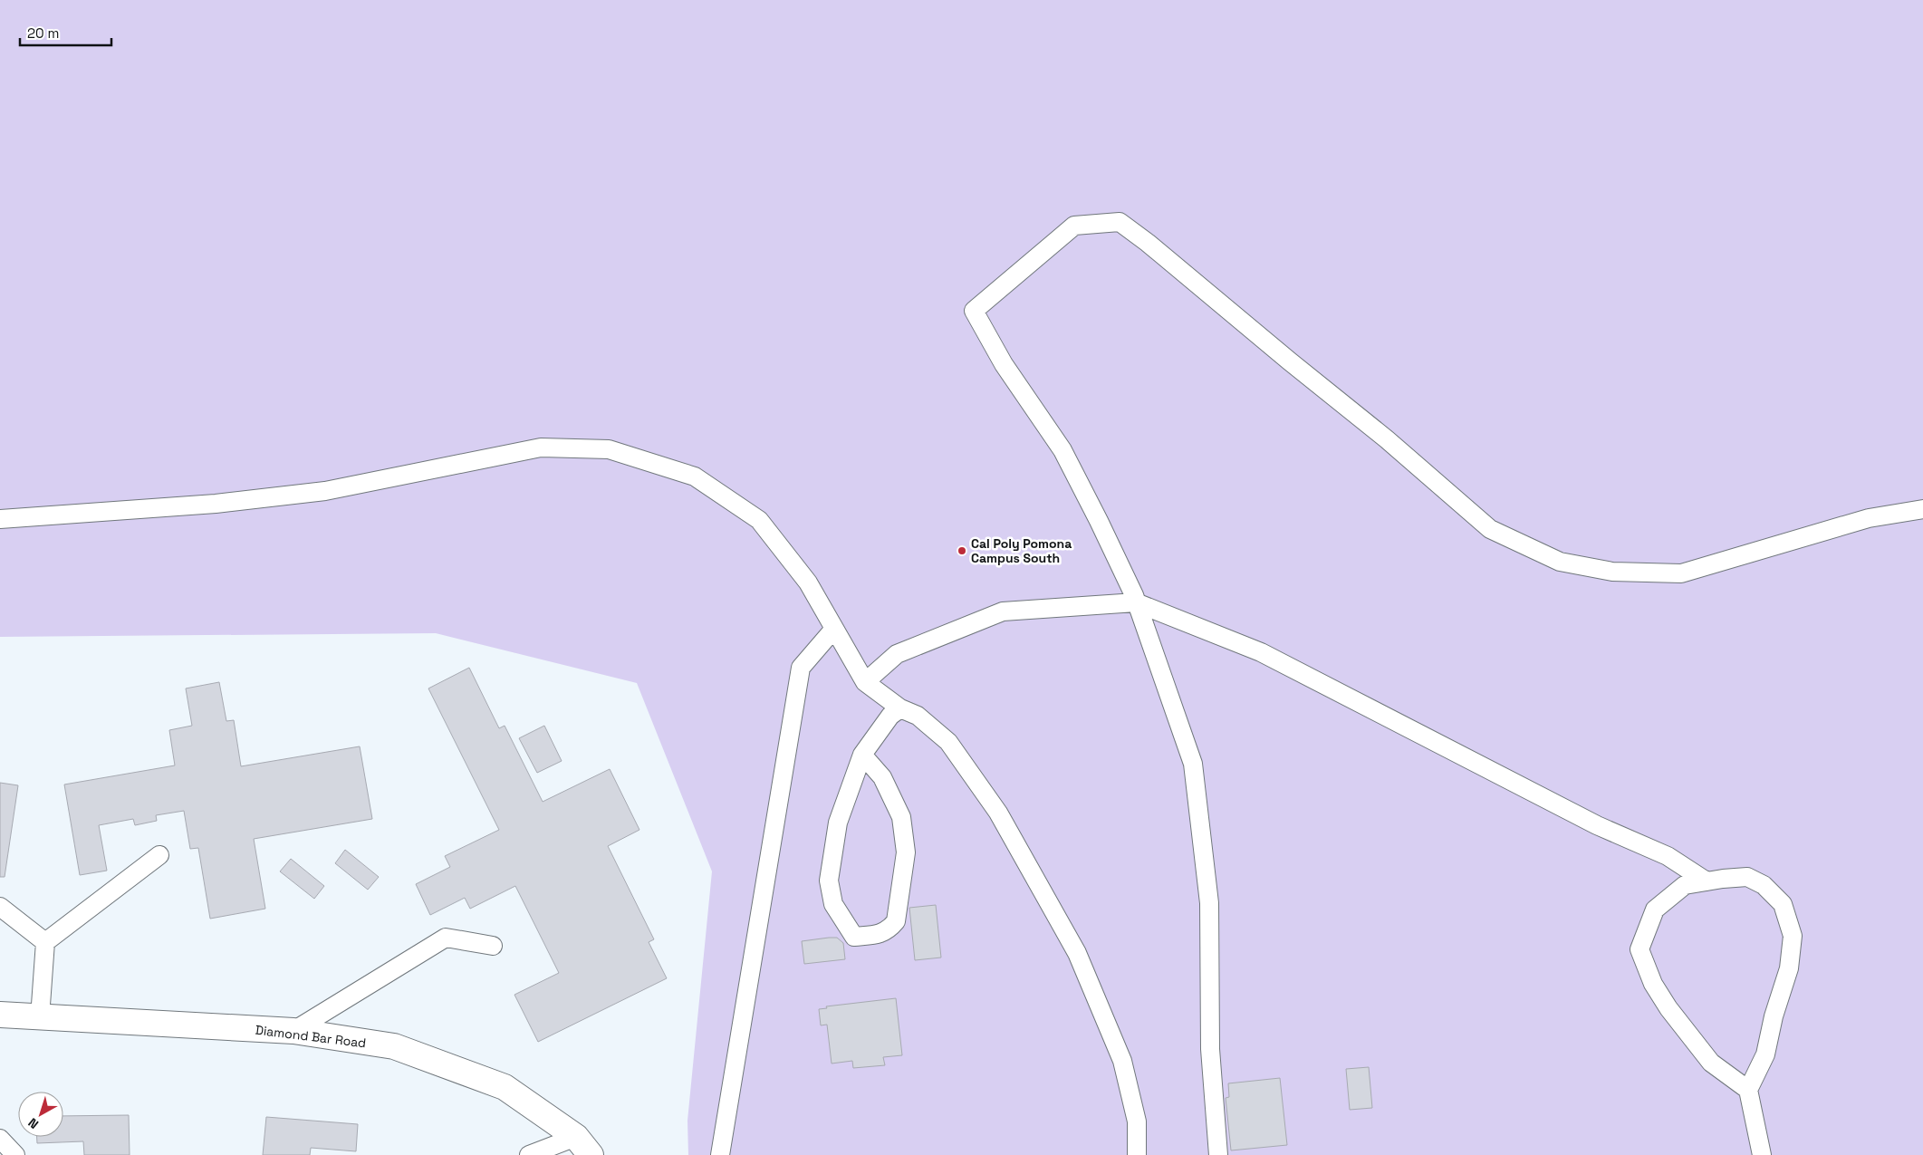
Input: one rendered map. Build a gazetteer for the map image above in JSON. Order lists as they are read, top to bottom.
{
  "streets": {
    "street": ["Diamond Bar Road"]
  },
  "places": ["Cal Poly Pomona Campus South"],
  "scale_bar": "20 m",
  "north": "bottom left"
}
